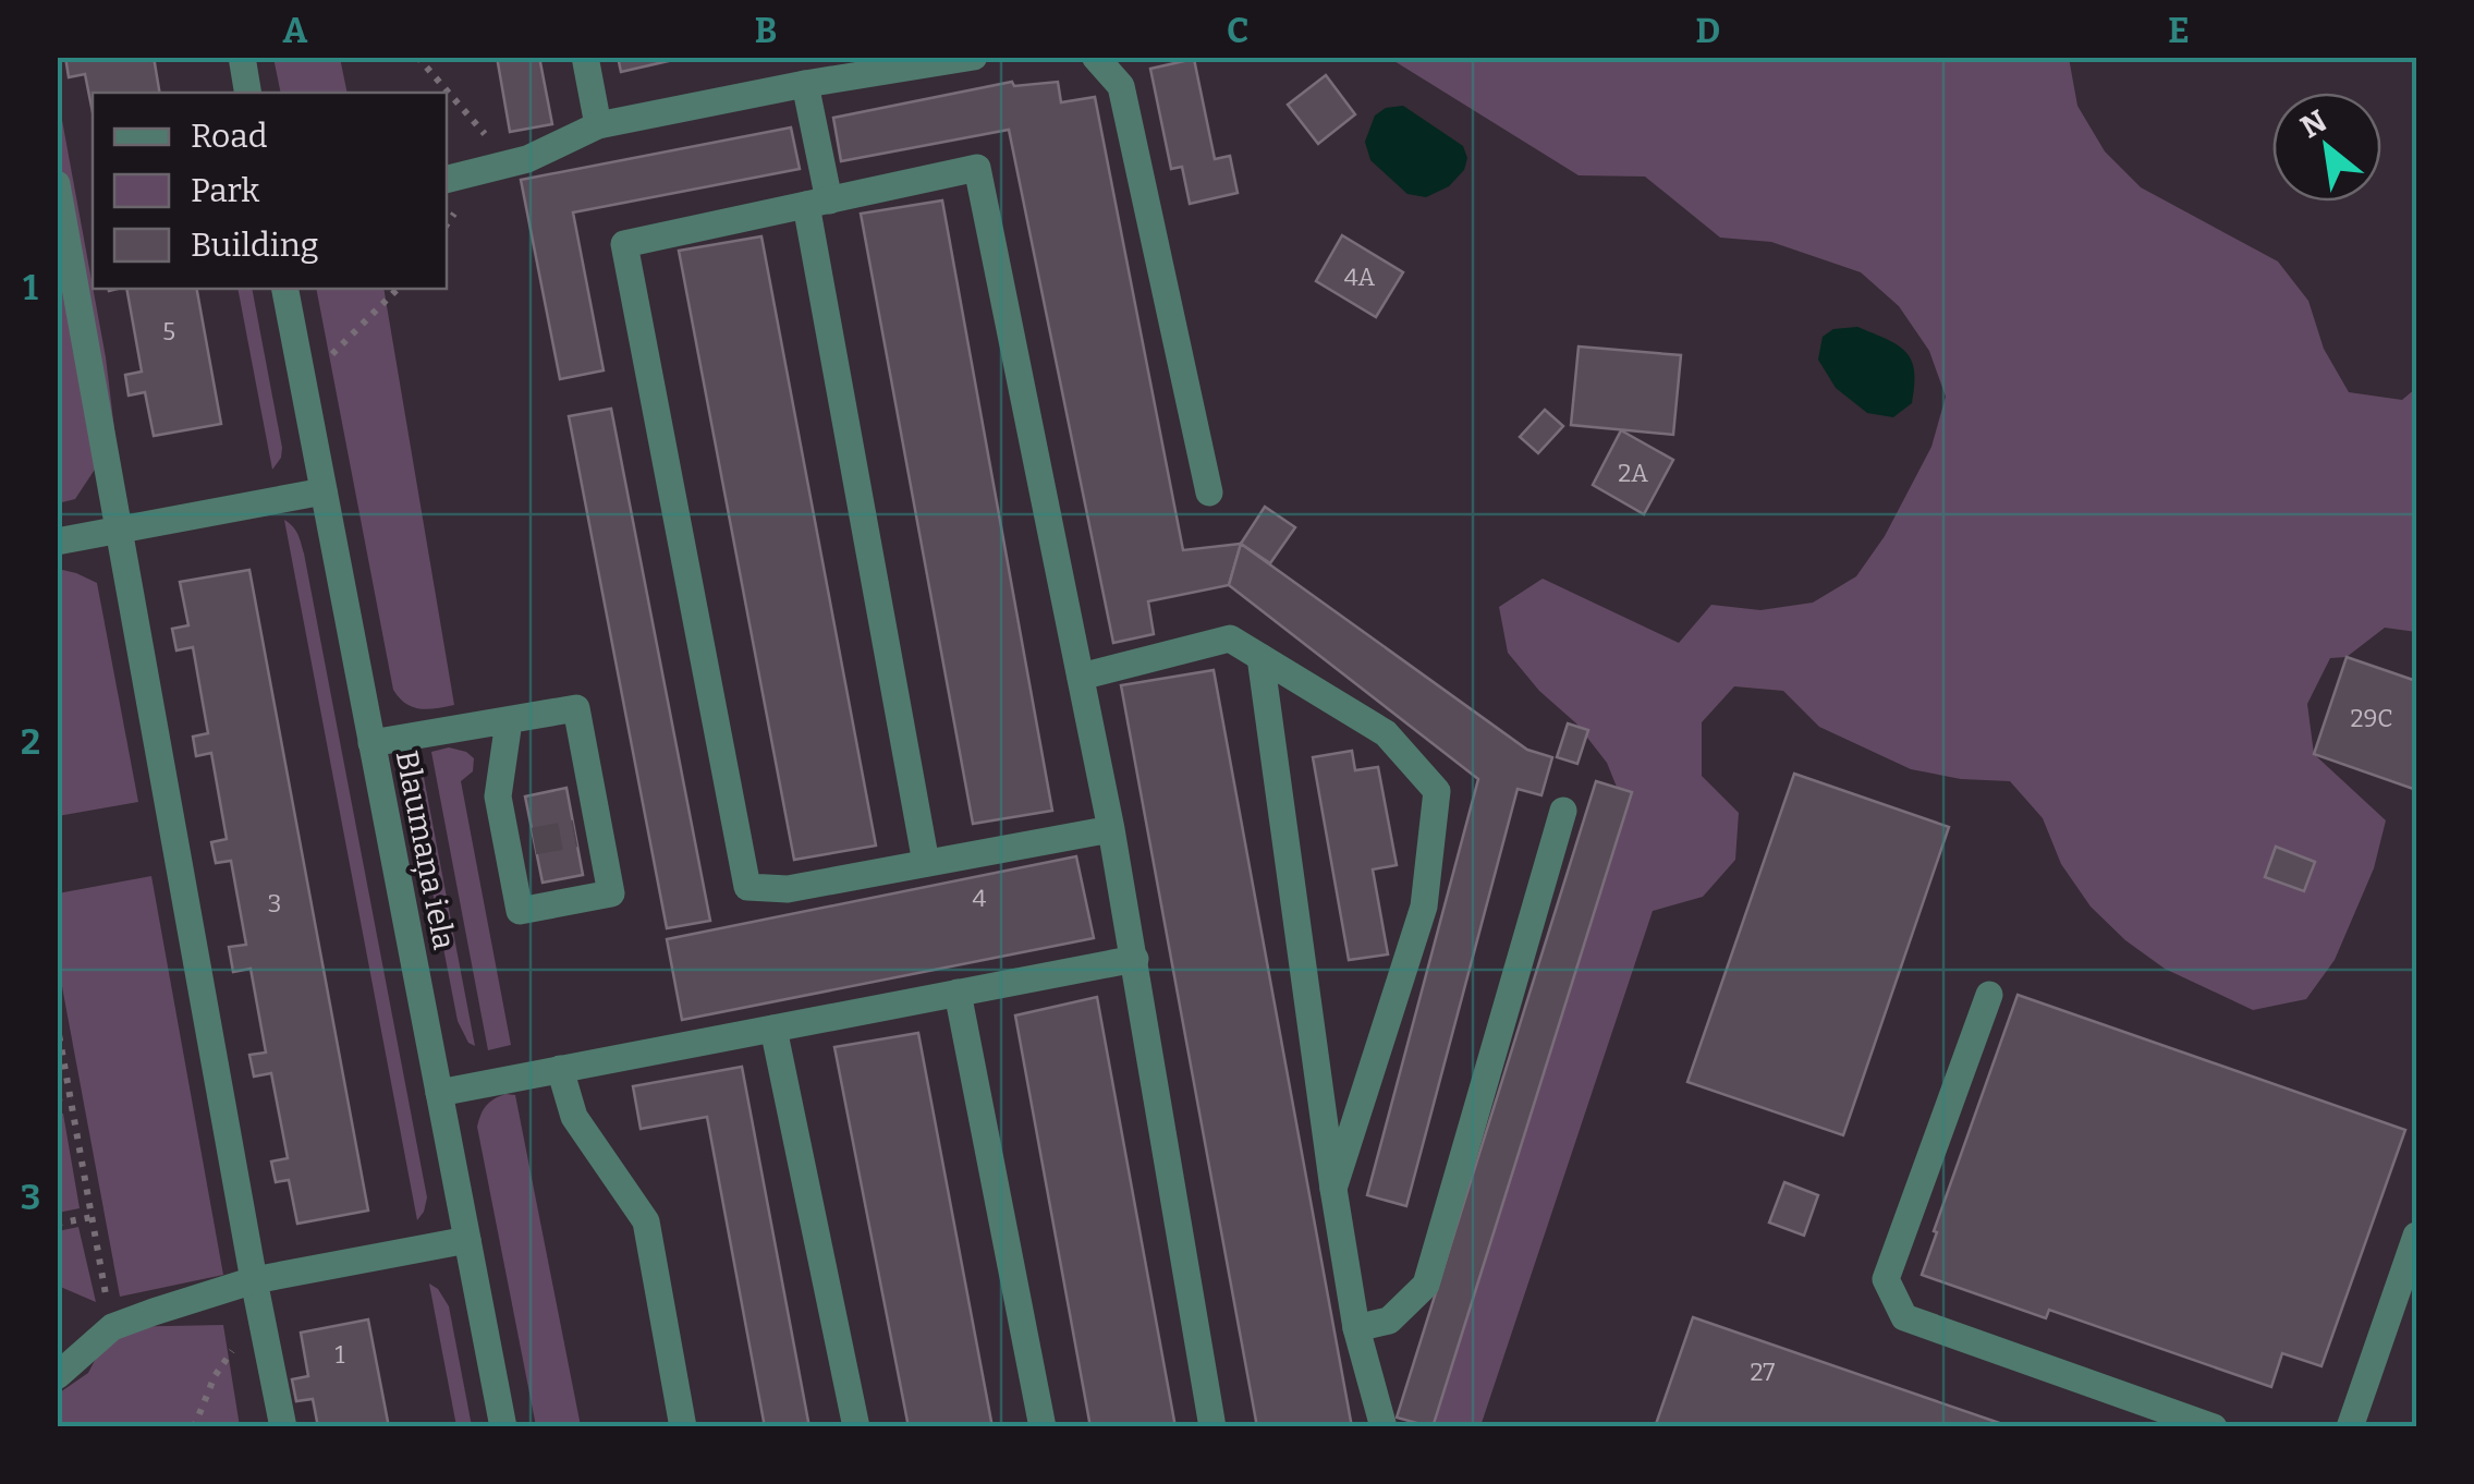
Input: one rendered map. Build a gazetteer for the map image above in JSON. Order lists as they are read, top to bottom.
{
  "streets": {
    "street": ["Blaumaņa iela"]
  },
  "house_numbers": [
    "4A",
    "5",
    "2A",
    "29C",
    "4",
    "3",
    "1",
    "27"
  ],
  "legend": ["Road", "Park", "Building"],
  "north": "top left",
  "grid": {
    "columns": [
      "A",
      "B",
      "C",
      "D",
      "E"
    ],
    "rows": ["1", "2", "3"]
  }
}
